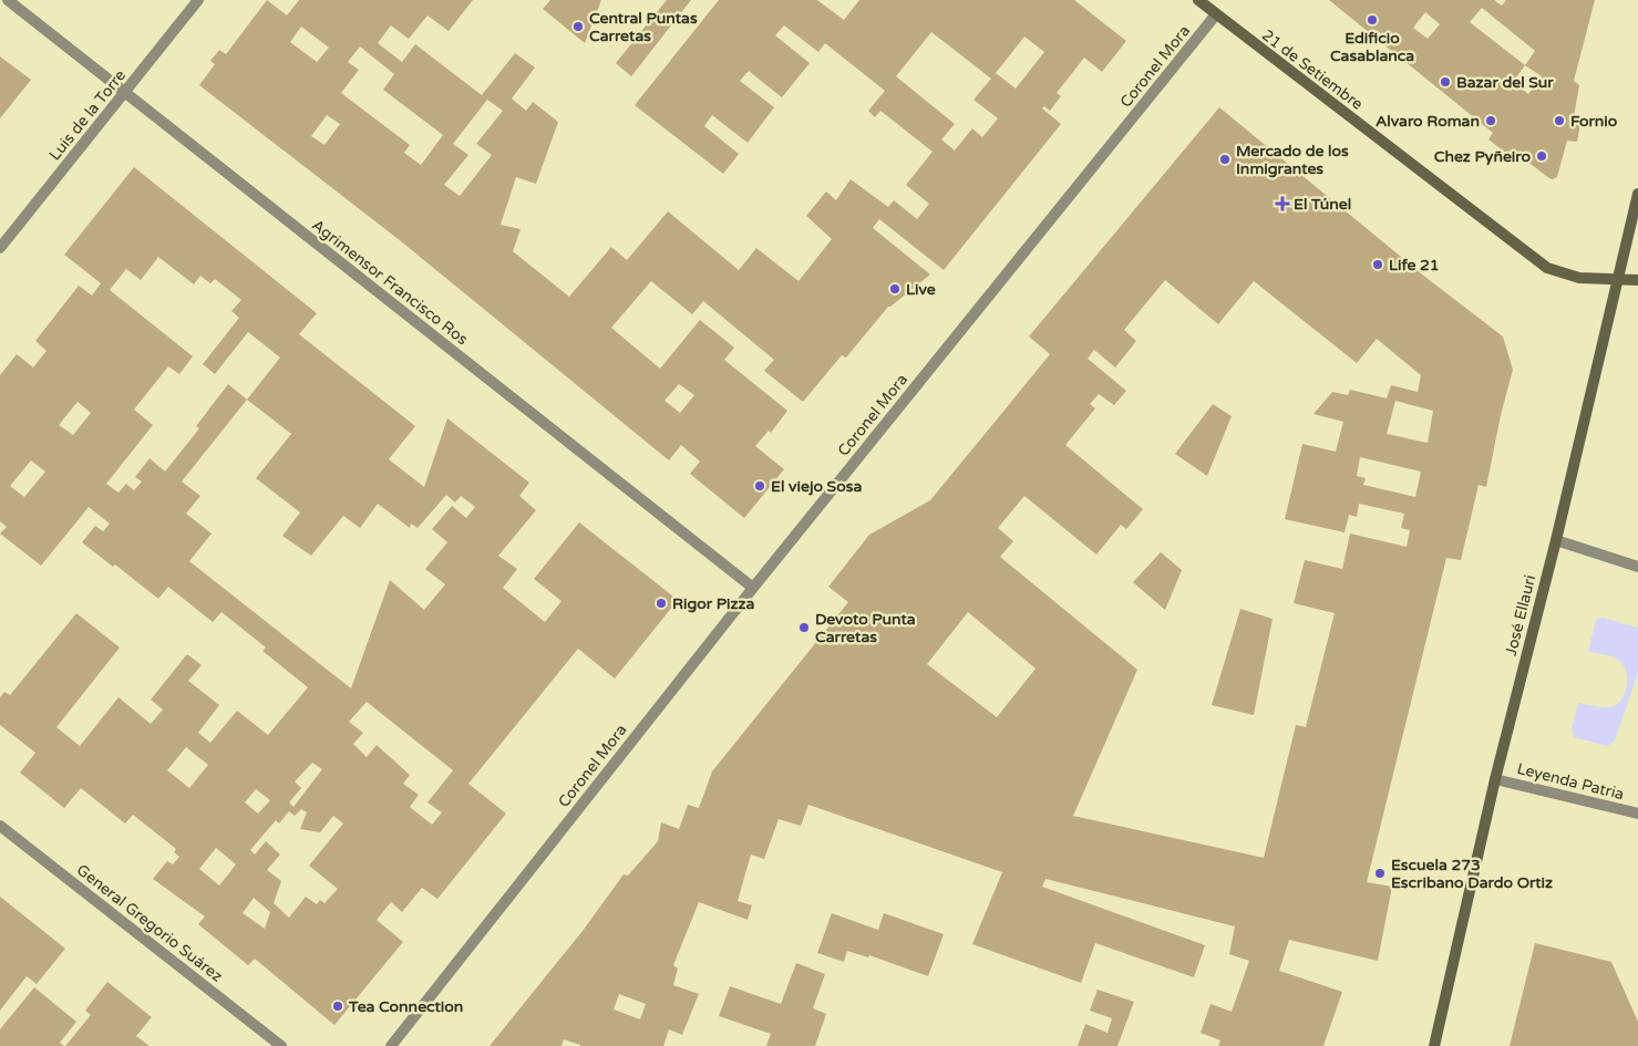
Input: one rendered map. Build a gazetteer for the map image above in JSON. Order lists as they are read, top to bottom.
{
  "streets": {
    "street": [
      "Coronel Mora",
      "21 de Setiembre",
      "Luis de la Torre",
      "Agrimensor Francisco Ros",
      "José Ellauri",
      "Leyenda Patria",
      "General Gregorio Suárez"
    ]
  },
  "crossings": [
    ["Coronel Mora", "21 de Setiembre"],
    ["Coronel Mora", "Agrimensor Francisco Ros"],
    ["21 de Setiembre", "José Ellauri"],
    ["Luis de la Torre", "Agrimensor Francisco Ros"],
    ["José Ellauri", "Leyenda Patria"]
  ],
  "places": {
    "other": [
      "Edificio Casablanca",
      "Central Puntas Carretas",
      "Bazar del Sur",
      "Alvaro Roman",
      "Fornio",
      "Chez Pyñeiro",
      "Mercado de los Inmigrantes",
      "Life 21",
      "Live",
      "El viejo Sosa",
      "Rigor Pizza",
      "Devoto Punta Carretas",
      "Escuela 273 Escribano Dardo Ortiz",
      "Tea Connection"
    ],
    "health": ["El Túnel"]
  }
}
